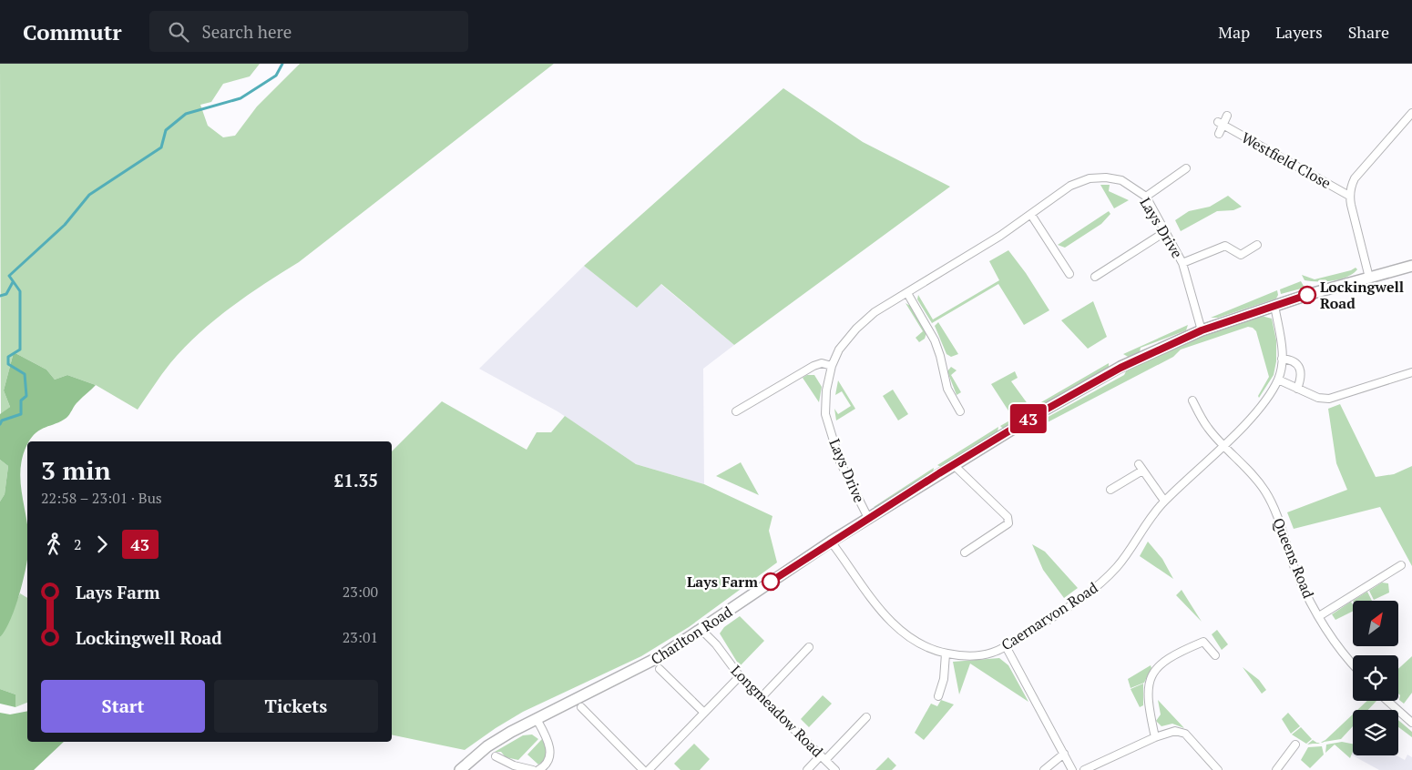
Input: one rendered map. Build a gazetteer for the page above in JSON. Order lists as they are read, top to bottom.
{
  "streets": {
    "street": [
      "Westfield Close",
      "Lays Drive",
      "Queens Road",
      "Caernarvon Road",
      "Charlton Road",
      "Longmeadow Road"
    ]
  },
  "crossings": [
    ["Lays Drive", "Charlton Road"],
    ["Queens Road", "Caernarvon Road"],
    ["Caernarvon Road", "Charlton Road"],
    ["Charlton Road", "Longmeadow Road"]
  ],
  "places": ["Lockingwell Road", "Lays Farm"],
  "lines": ["bus line 43"],
  "north": "top right",
  "page": {
    "header": "Commutr",
    "search": "Search here",
    "nav": ["Map", "Layers", "Share"],
    "on_map": "43",
    "heading": ["3 min", "22:58 – 23:01 · Bus", "£1.35"],
    "legs": ["2", "43"],
    "list": [
      {
        "name": "Lays Farm",
        "value": "23:00"
      },
      {
        "name": "Lockingwell Road",
        "value": "23:01"
      }
    ],
    "buttons": ["Start", "Tickets"]
  }
}
